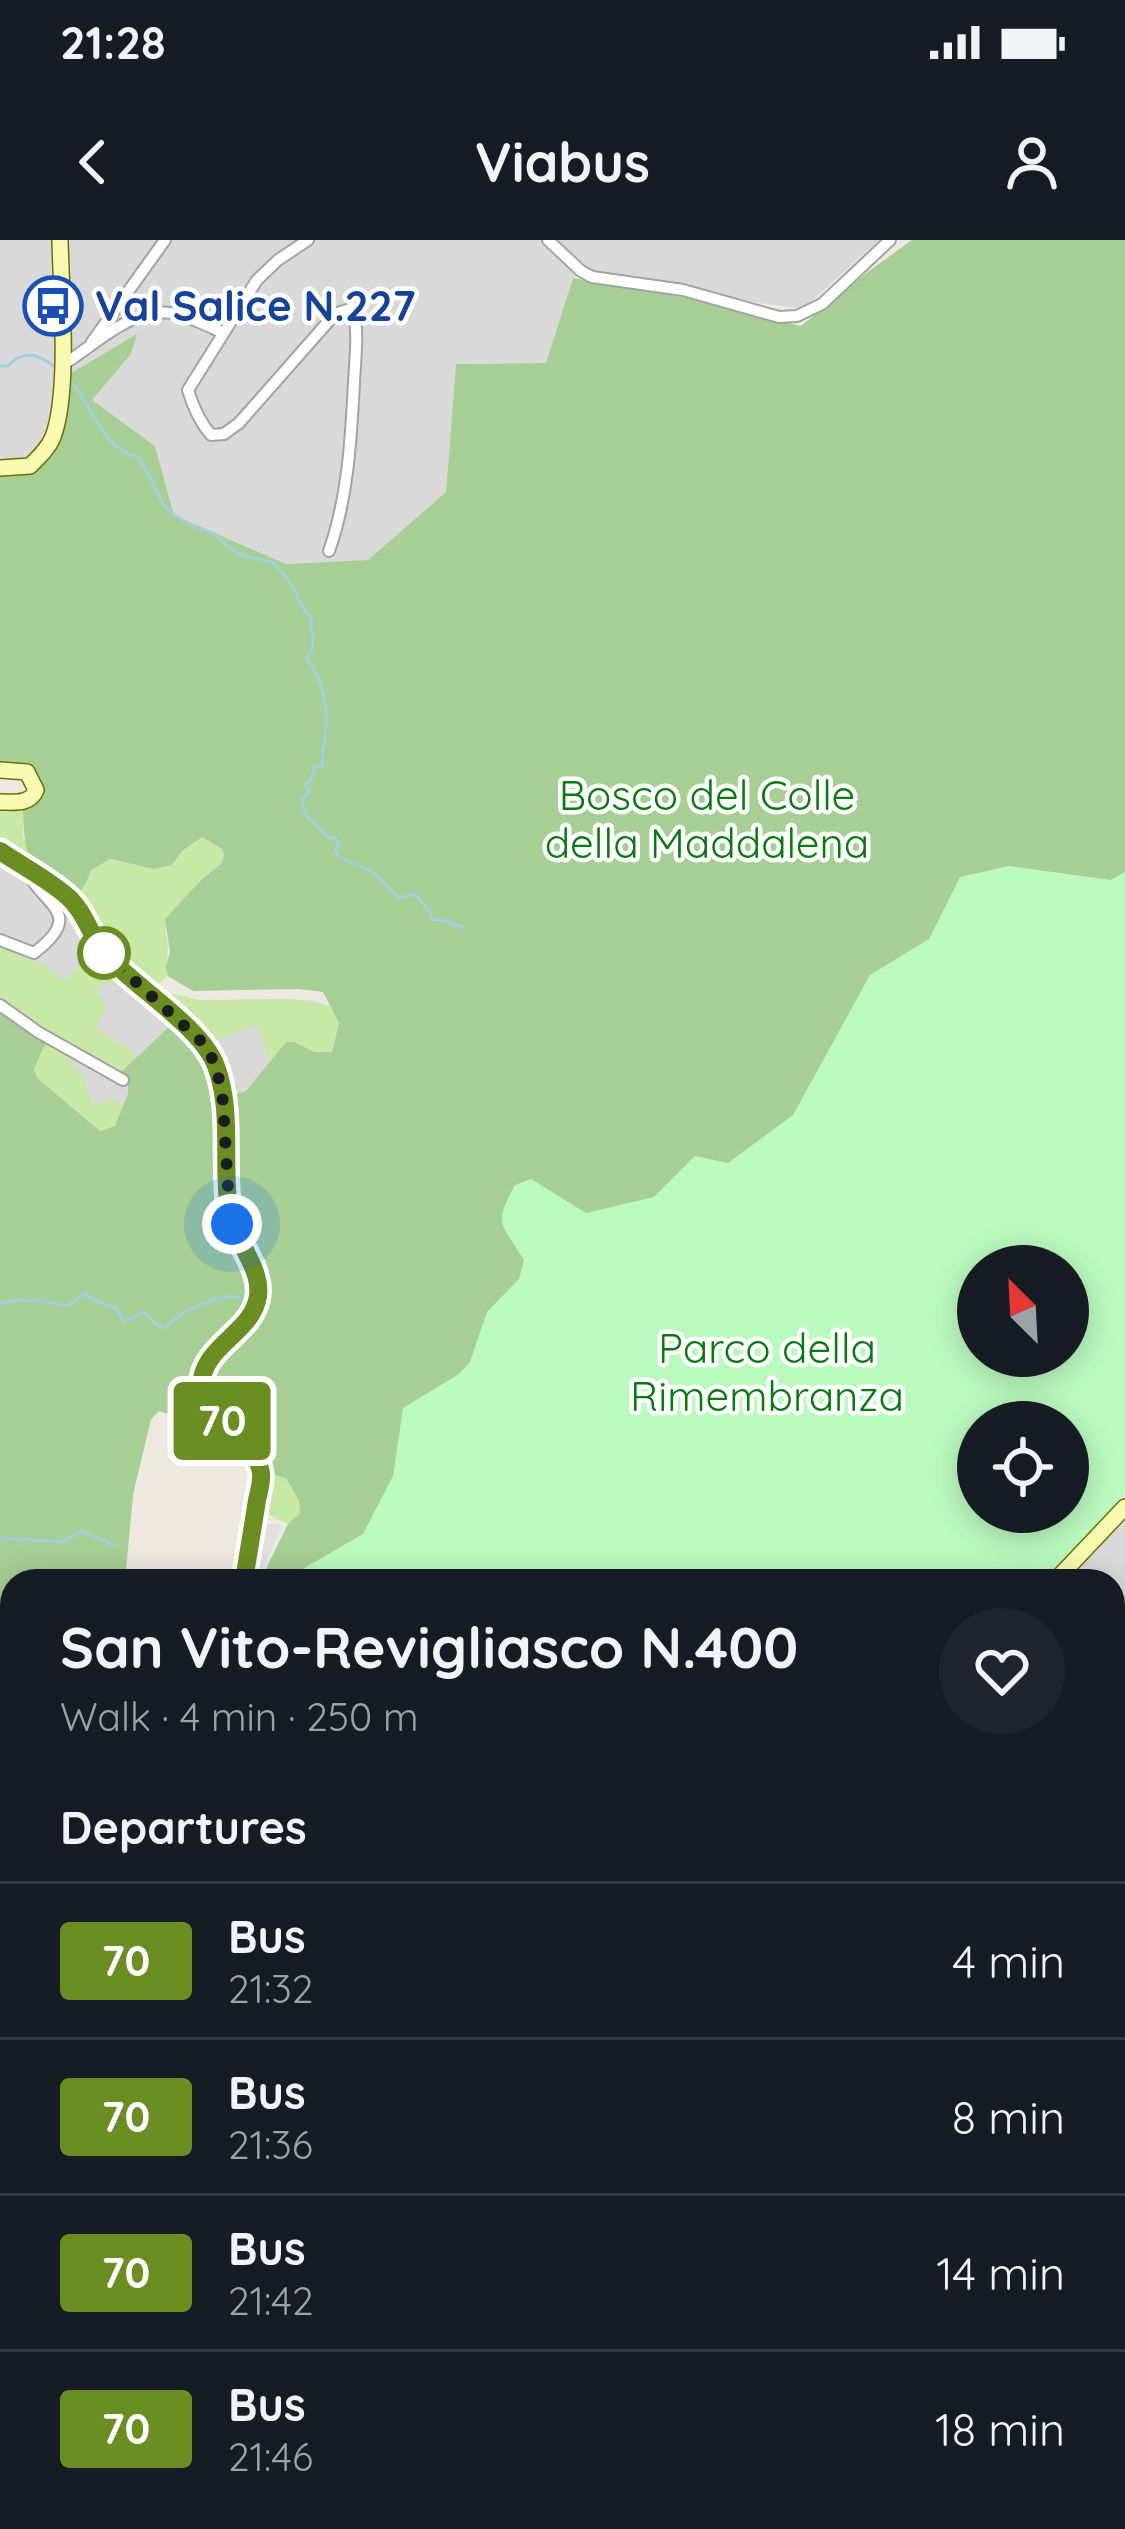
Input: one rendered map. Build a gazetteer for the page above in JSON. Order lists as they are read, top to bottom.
{
  "parks": ["Bosco del Colle della Maddalena", "Parco della Rimembranza"],
  "places": {
    "bus stop": ["Val Salice N.227"]
  },
  "lines": ["bus line 70"],
  "north": "top left",
  "page": {
    "status": "21:28",
    "header": "Viabus",
    "on_map": "70",
    "heading": [
      ["San Vito-Revigliasco N.400", "Walk · 4 min · 250 m"],
      "Departures"
    ],
    "list": [
      {
        "mark": "70",
        "name": "Bus",
        "note": "21:32",
        "value": "4 min"
      },
      {
        "mark": "70",
        "name": "Bus",
        "note": "21:36",
        "value": "8 min"
      },
      {
        "mark": "70",
        "name": "Bus",
        "note": "21:42",
        "value": "14 min"
      },
      {
        "mark": "70",
        "name": "Bus",
        "note": "21:46",
        "value": "18 min"
      }
    ]
  }
}
